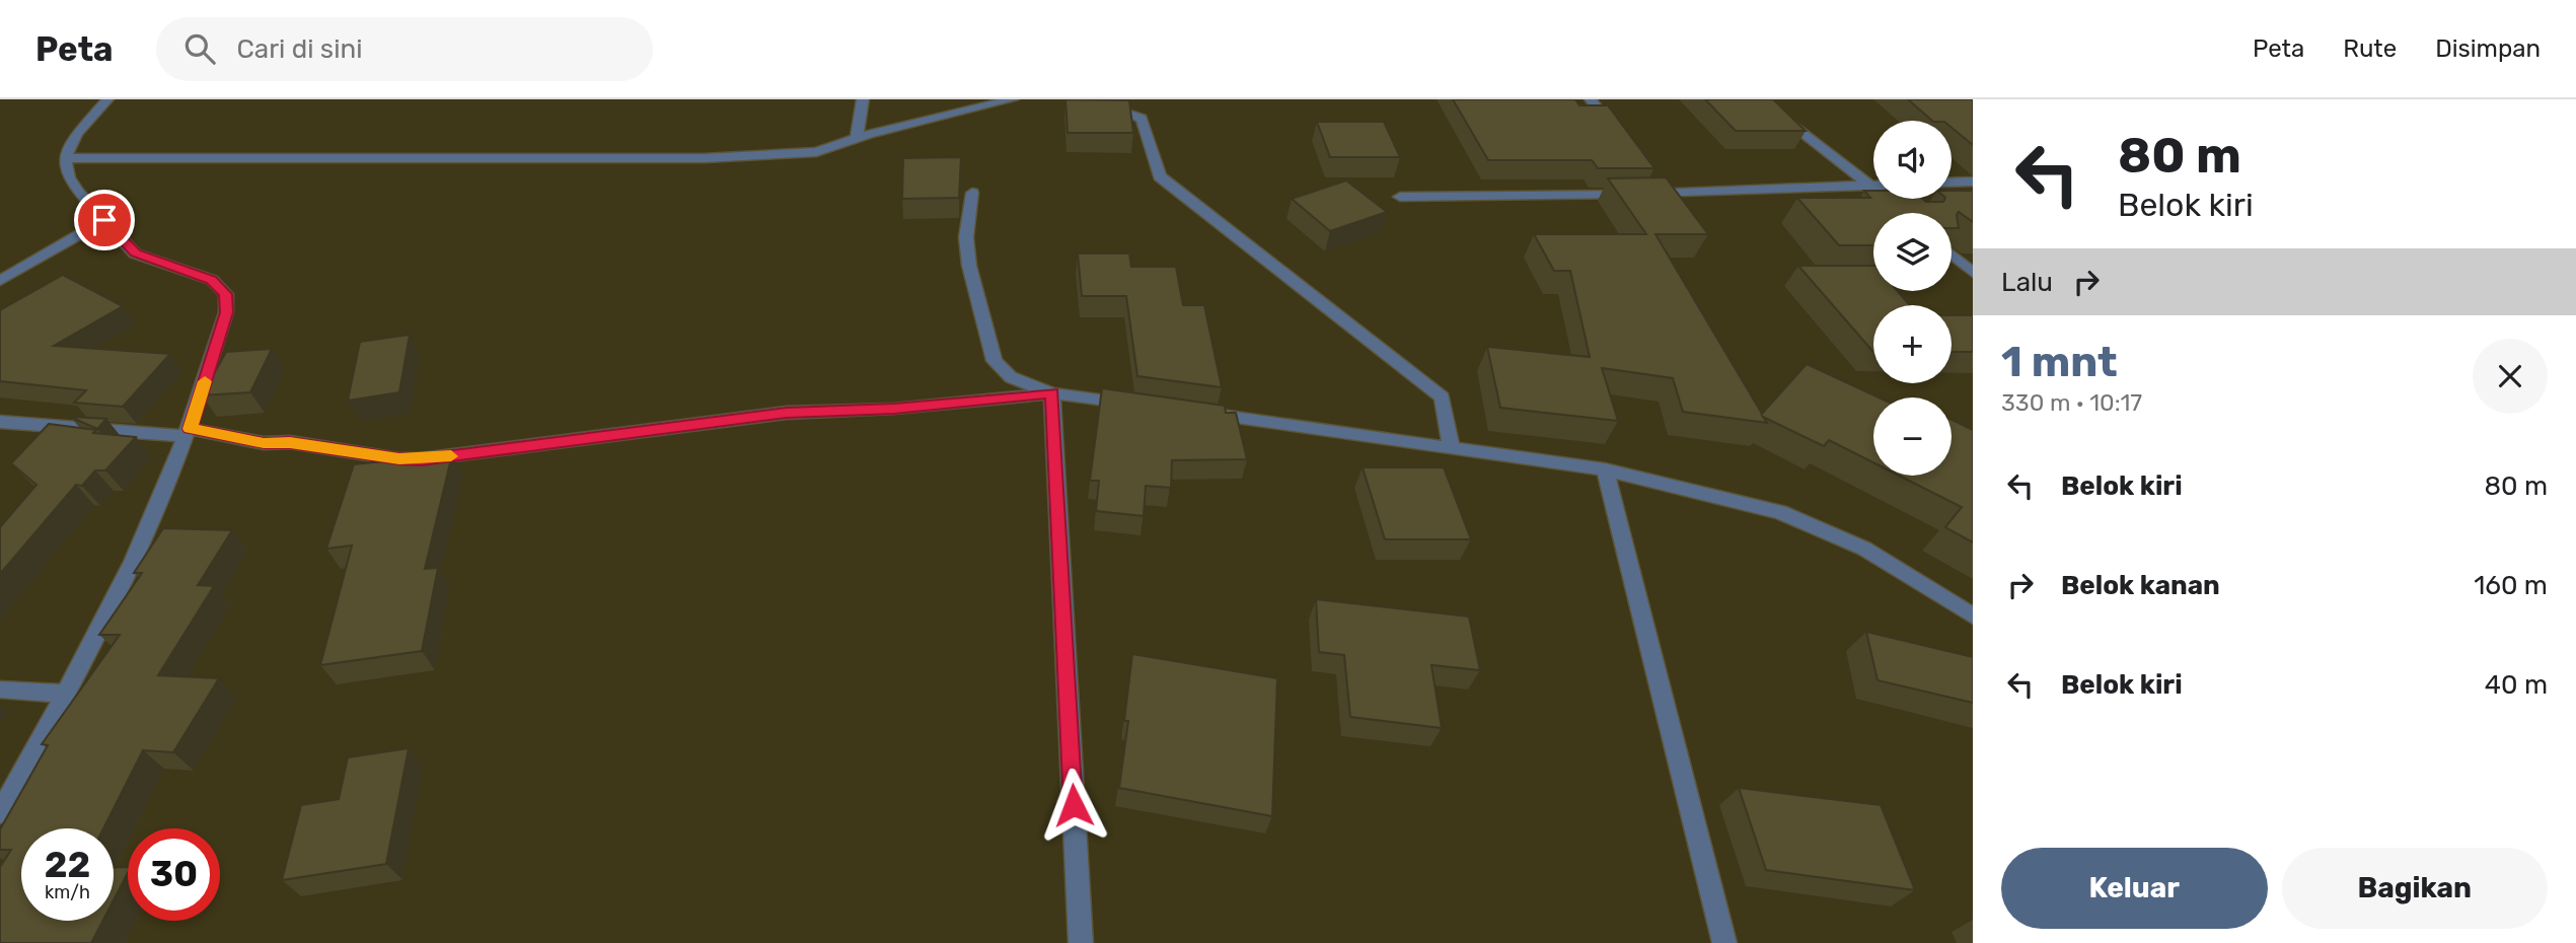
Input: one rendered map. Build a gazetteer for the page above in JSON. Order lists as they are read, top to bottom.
{
  "page": {
    "header": "Peta",
    "search": "Cari di sini",
    "nav": ["Peta", "Rute", "Disimpan"],
    "turn": ["80 m", "Belok kiri"],
    "map_buttons": ["+", "−"],
    "then": "Lalu",
    "heading": ["1 mnt", "330 m · 10:17"],
    "list": [
      {
        "name": "Belok kiri",
        "value": "80 m"
      },
      {
        "name": "Belok kanan",
        "value": "160 m"
      },
      {
        "name": "Belok kiri",
        "value": "40 m"
      }
    ],
    "speed": "22 km/h",
    "limit": "30",
    "buttons": ["Keluar", "Bagikan"]
  }
}
